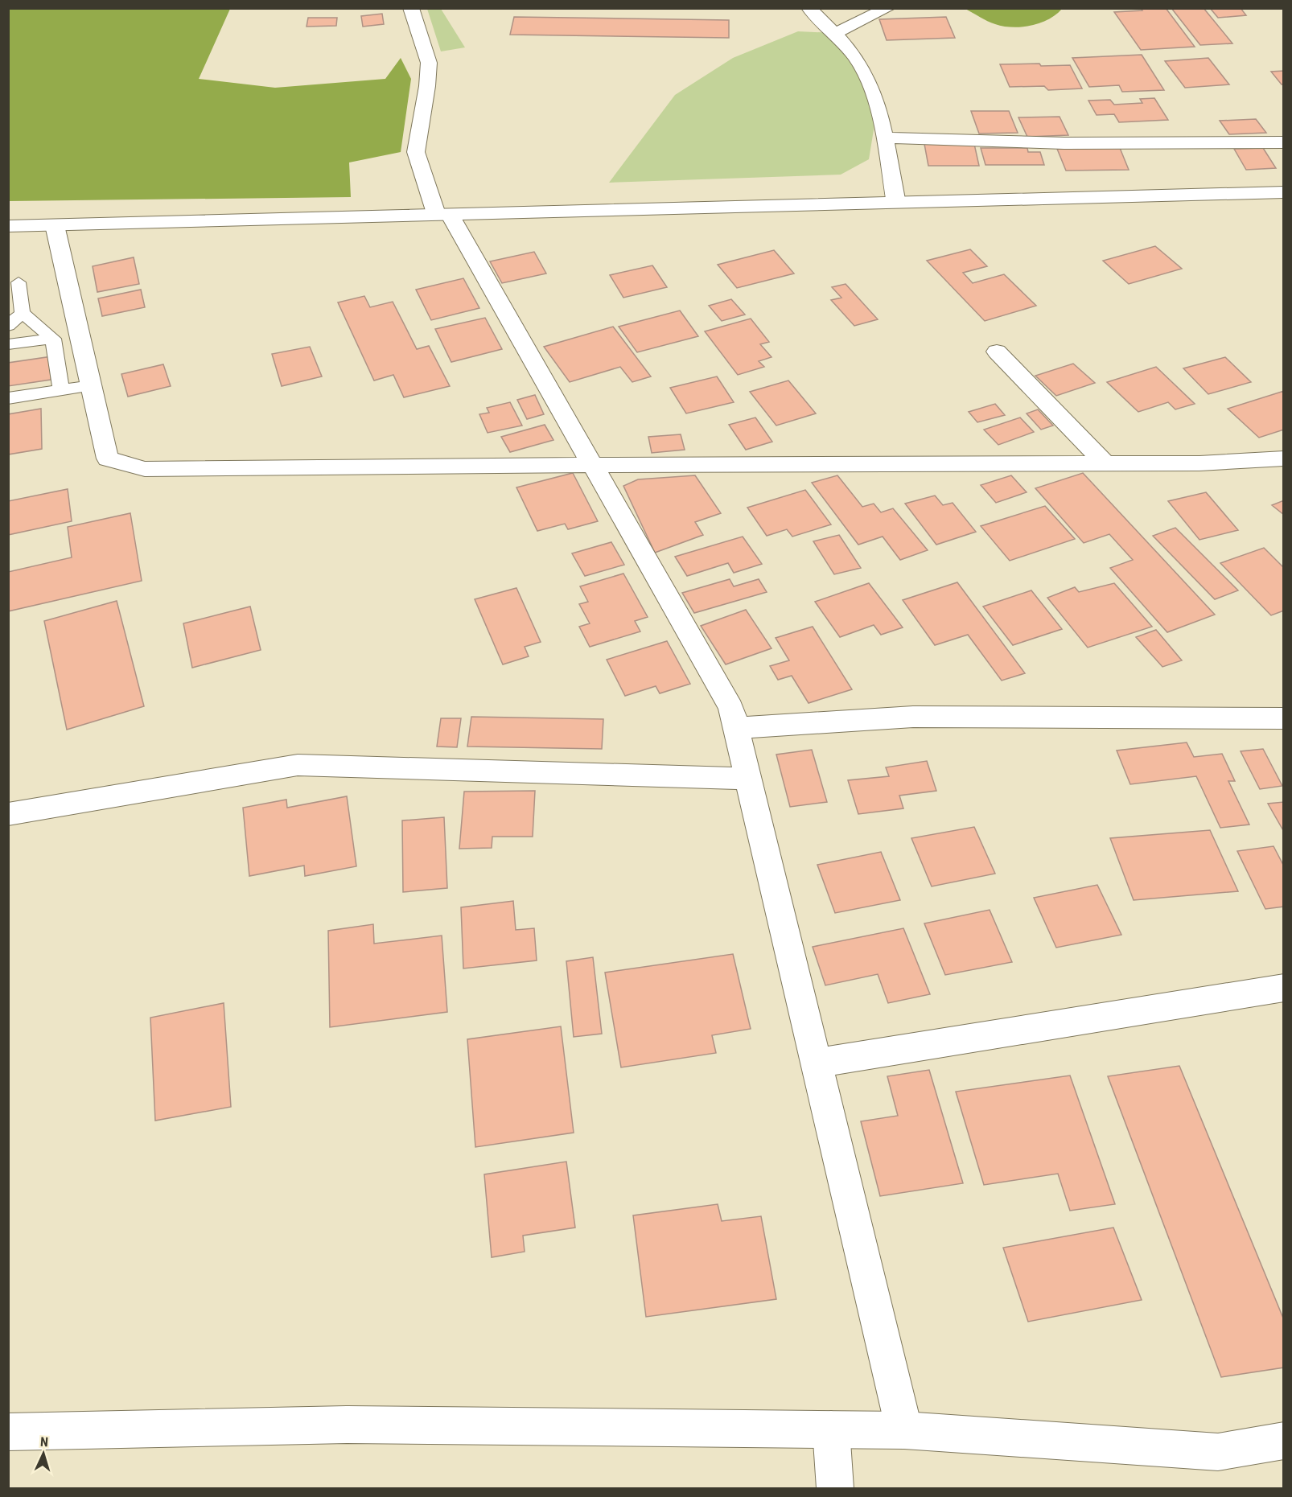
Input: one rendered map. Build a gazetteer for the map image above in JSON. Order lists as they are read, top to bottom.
{
  "north": "top"
}
